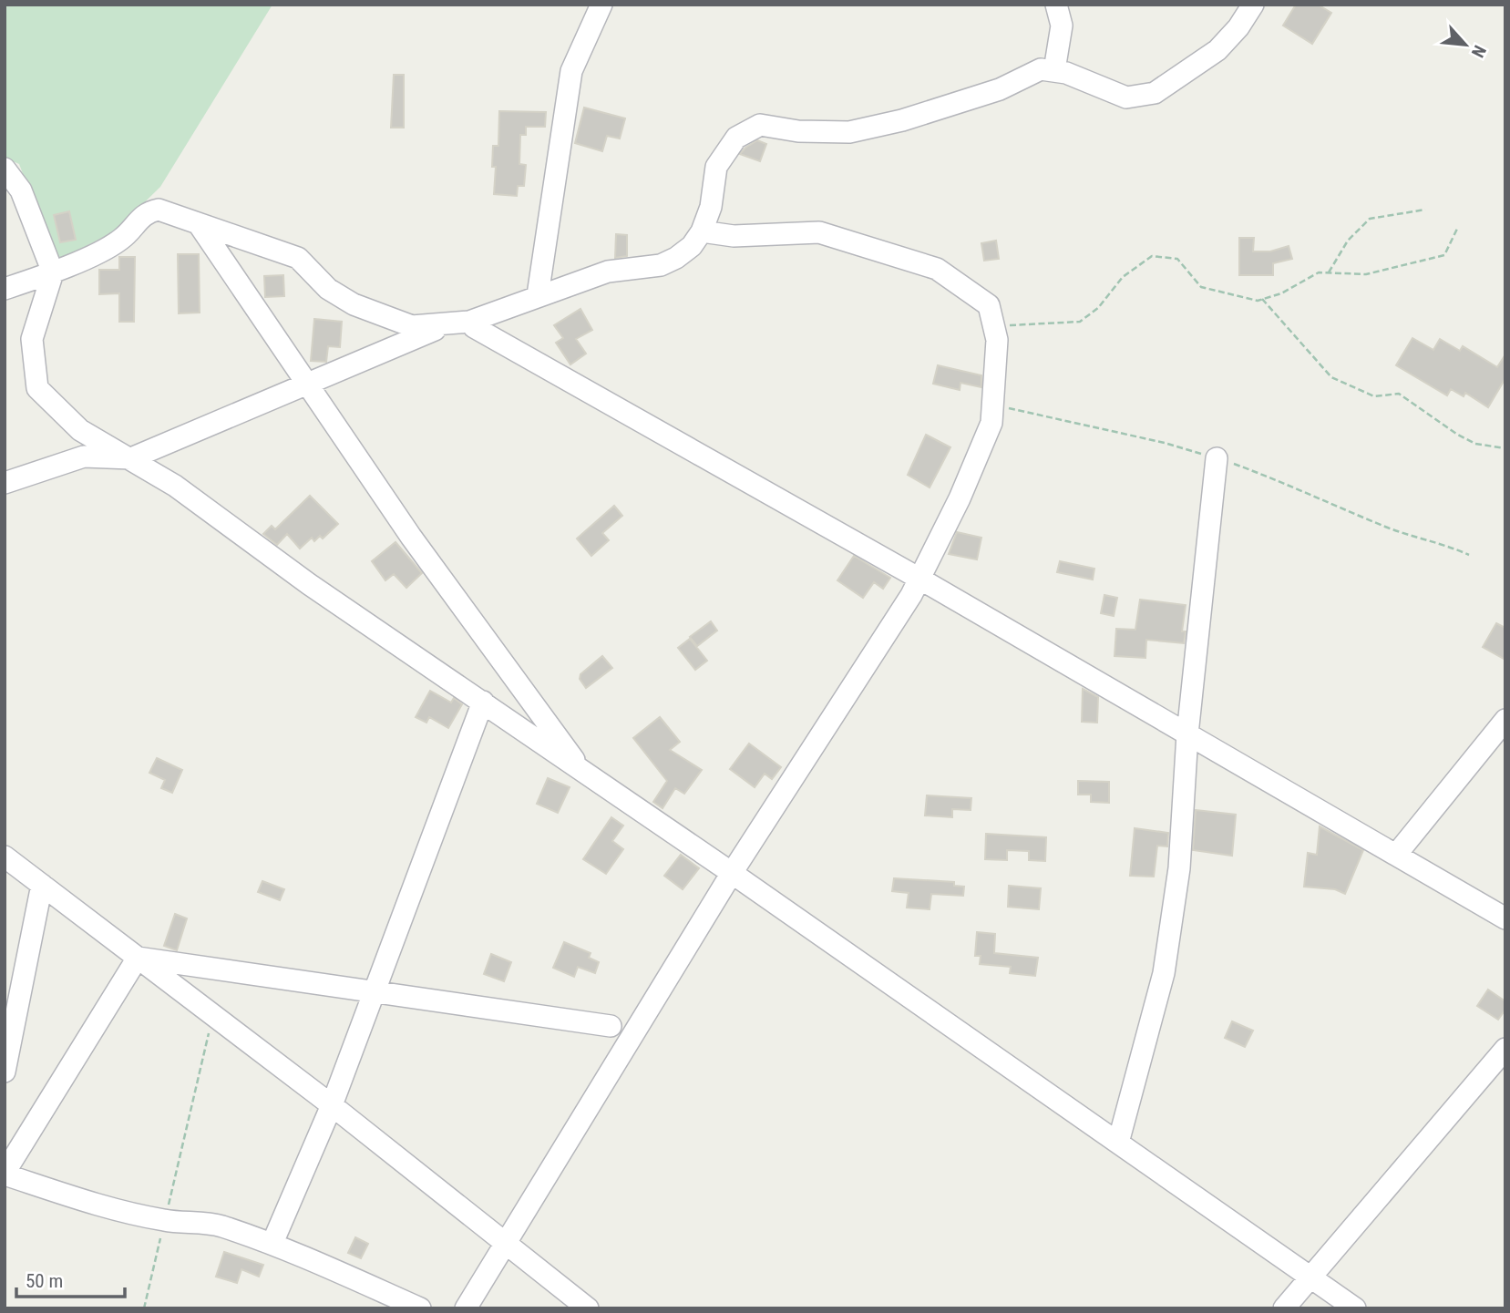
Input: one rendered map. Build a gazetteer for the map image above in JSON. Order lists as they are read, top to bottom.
{
  "scale_bar": "50 m",
  "north": "bottom right"
}
